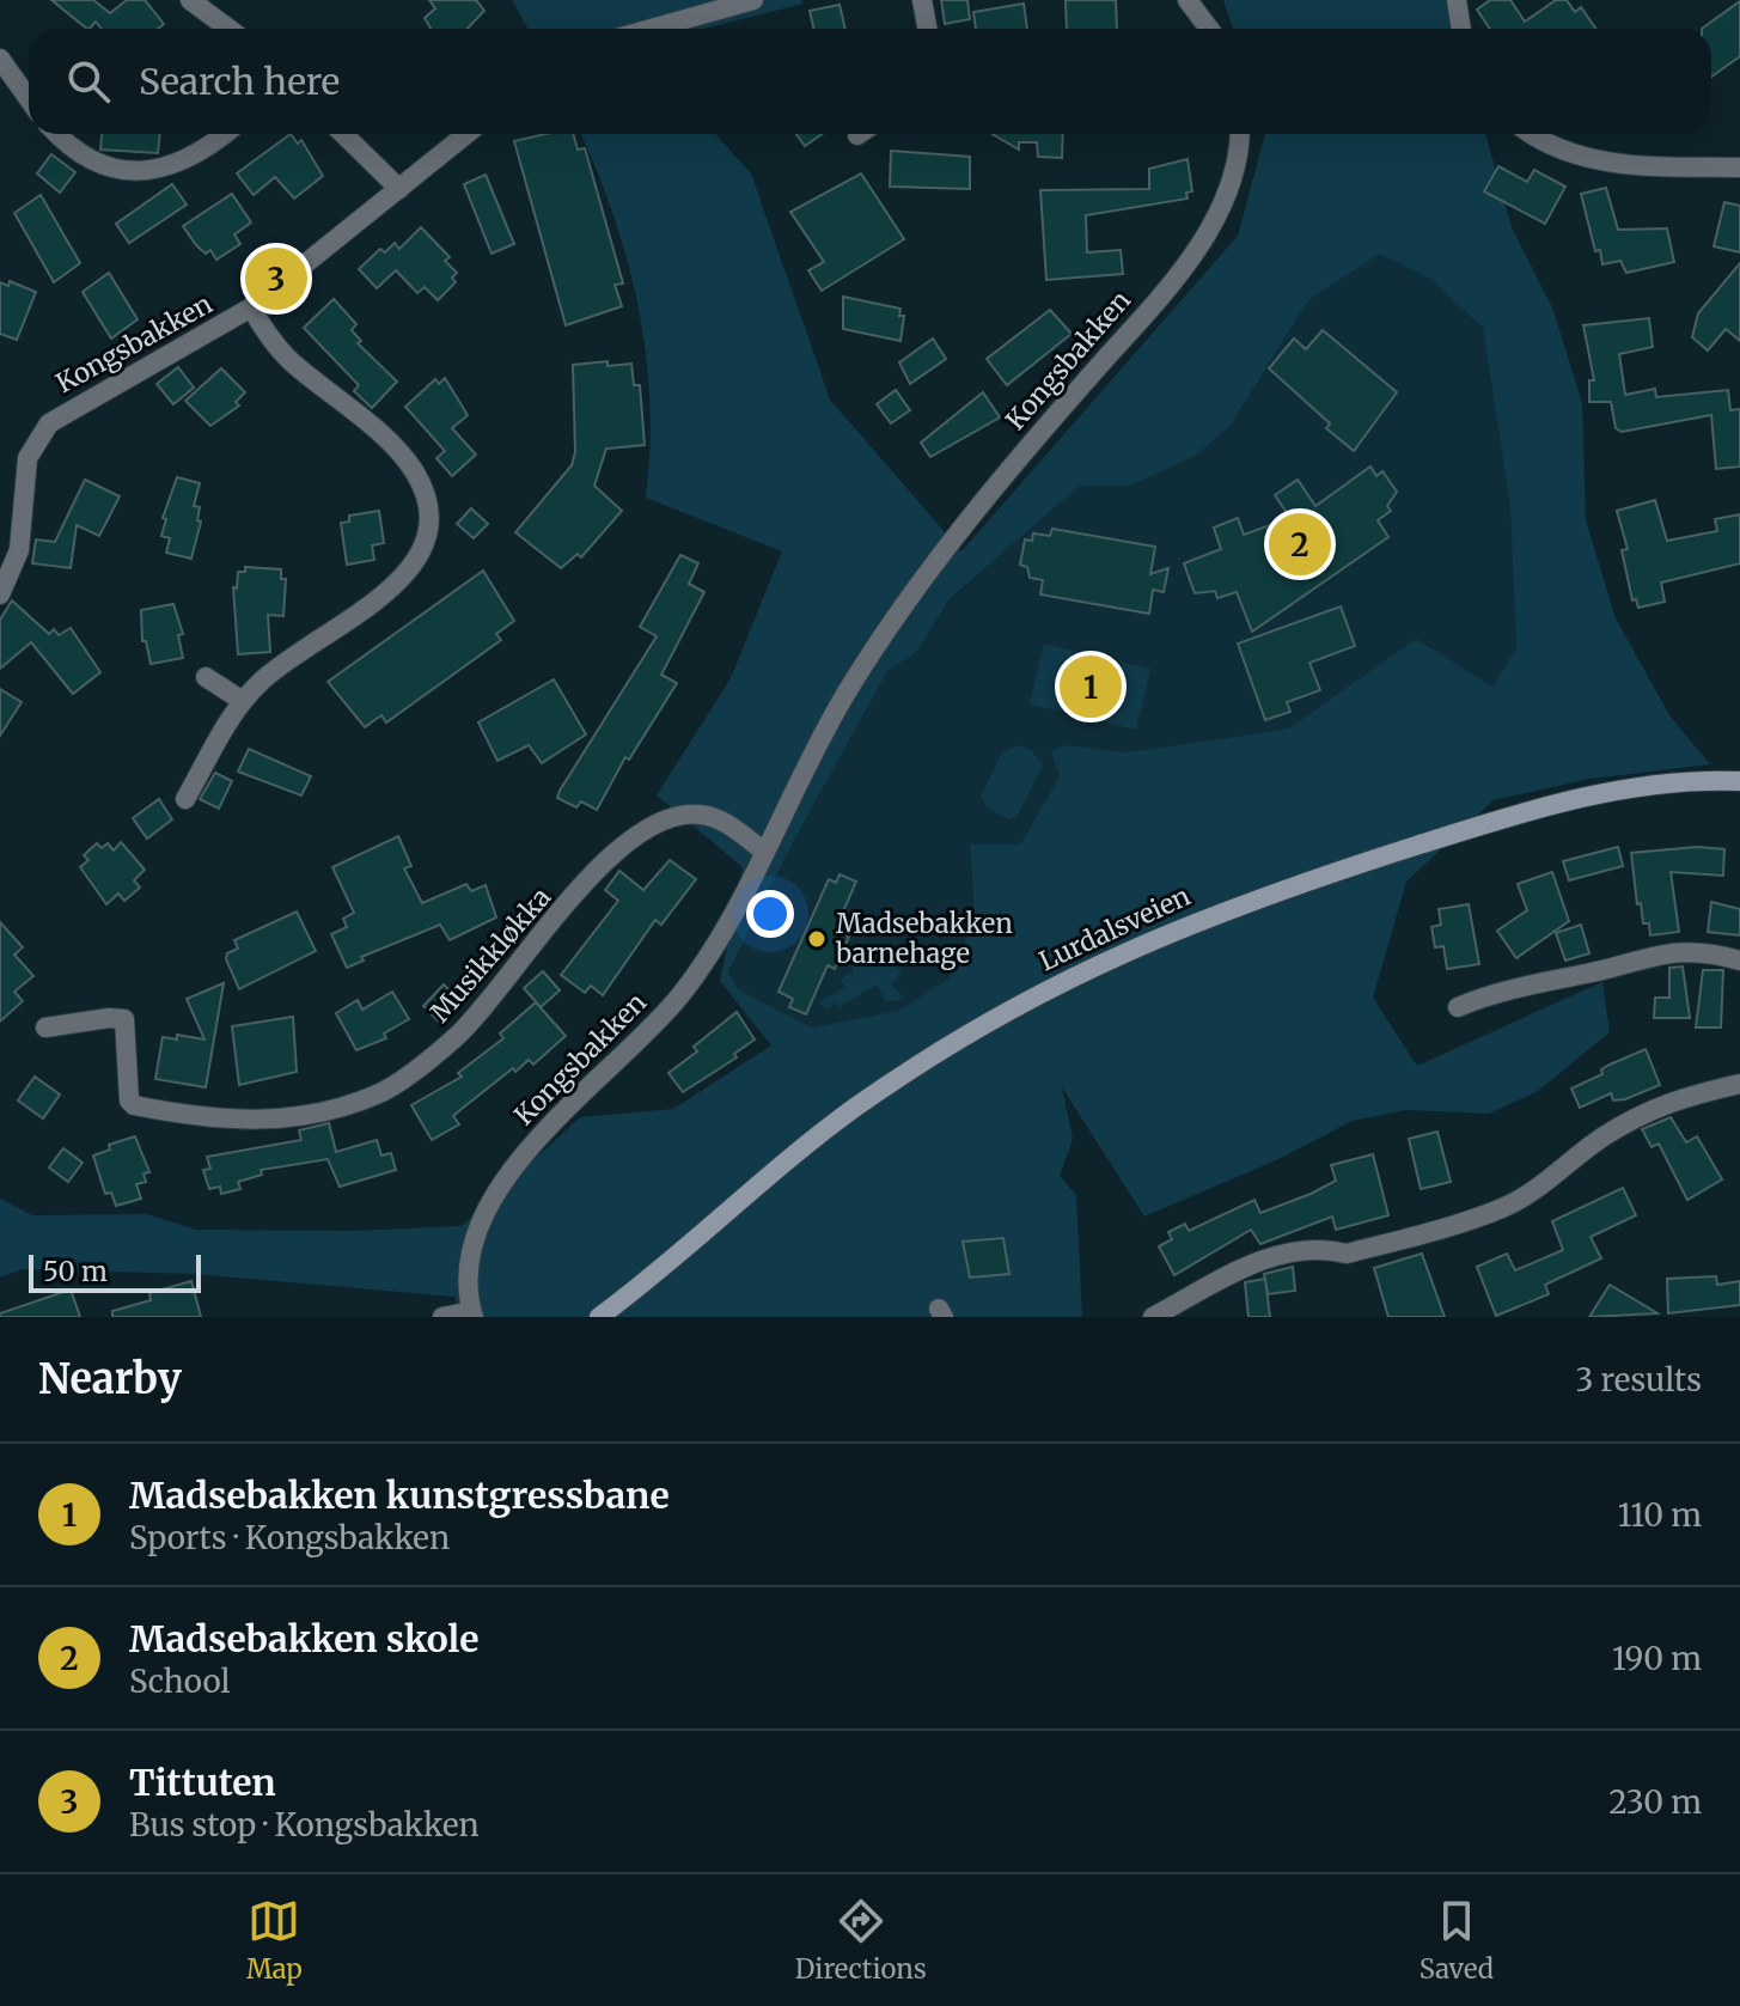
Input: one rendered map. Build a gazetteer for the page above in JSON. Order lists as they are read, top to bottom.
{
  "streets": {
    "main road": ["Lurdalsveien"],
    "street": ["Kongsbakken", "Musikkløkka"]
  },
  "crossings": [
    ["Kongsbakken", "Musikkløkka"]
  ],
  "places": ["Madsebakken barnehage"],
  "scale_bar": "50 m",
  "page": {
    "search": "Search here",
    "pins": ["3", "2", "1"],
    "scale": "50 m",
    "heading": ["Nearby", "3 results"],
    "list": [
      {
        "mark": "1",
        "name": "Madsebakken kunstgressbane",
        "note": "Sports · Kongsbakken",
        "value": "110 m"
      },
      {
        "mark": "2",
        "name": "Madsebakken skole",
        "note": "School",
        "value": "190 m"
      },
      {
        "mark": "3",
        "name": "Tittuten",
        "note": "Bus stop · Kongsbakken",
        "value": "230 m"
      }
    ],
    "nav": ["Map", "Directions", "Saved"]
  }
}
